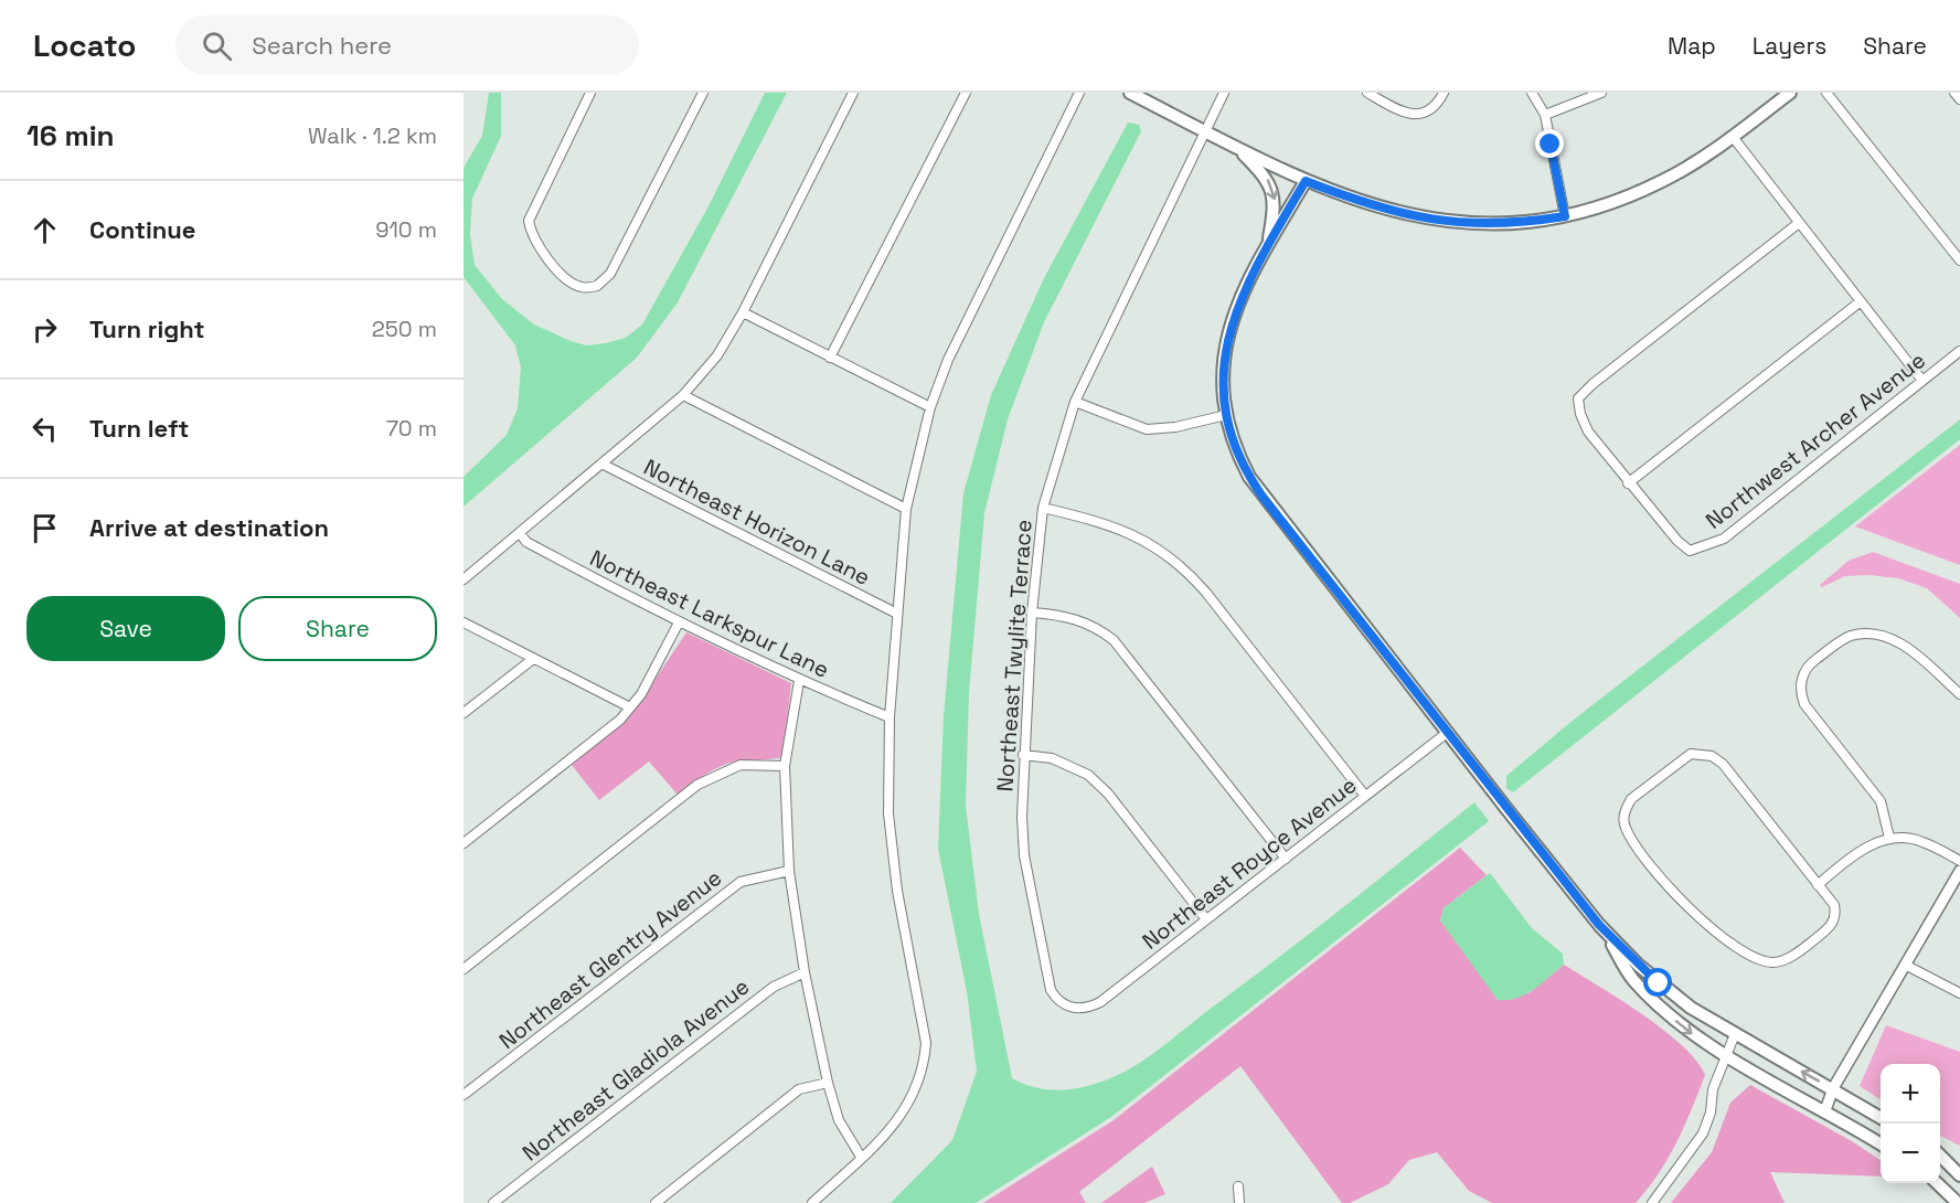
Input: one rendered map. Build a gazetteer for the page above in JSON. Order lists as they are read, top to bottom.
{
  "streets": {
    "street": [
      "Northwest Archer Avenue",
      "Northeast Horizon Lane",
      "Northeast Larkspur Lane",
      "Northeast Twylite Terrace",
      "Northeast Royce Avenue",
      "Northeast Glentry Avenue",
      "Northeast Gladiola Avenue"
    ]
  },
  "crossings": [
    ["Northeast Twylite Terrace", "Northeast Royce Avenue"]
  ],
  "page": {
    "header": "Locato",
    "search": "Search here",
    "nav": ["Map", "Layers", "Share"],
    "heading": ["16 min", "Walk · 1.2 km"],
    "list": [
      ["Continue", "910 m"],
      ["Turn right", "250 m"],
      ["Turn left", "70 m"],
      "Arrive at destination"
    ],
    "buttons": ["Save", "Share"],
    "map_buttons": ["+", "−"]
  }
}
